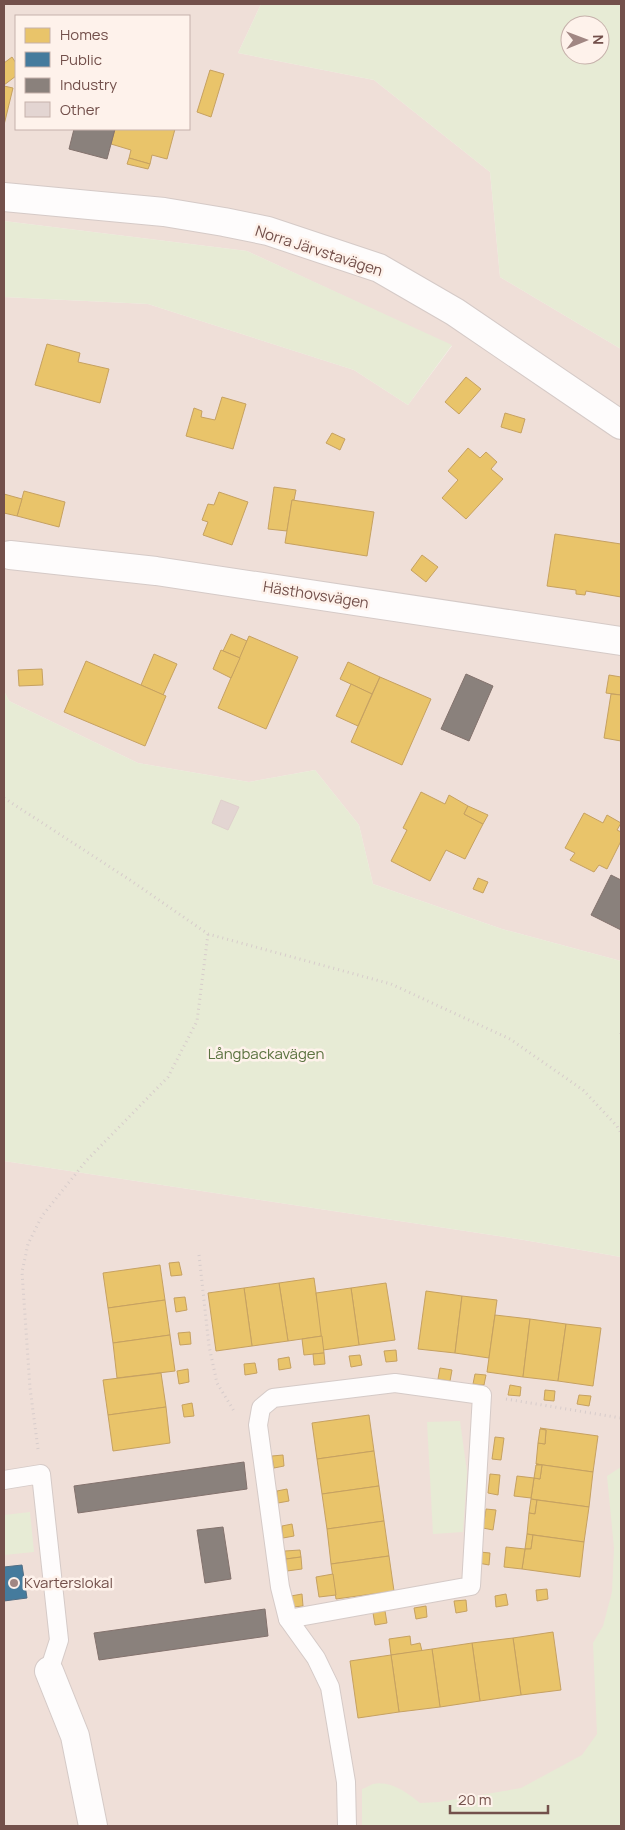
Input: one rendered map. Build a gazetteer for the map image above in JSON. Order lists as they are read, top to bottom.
{
  "streets": {
    "street": ["Norra Järvstavägen", "Hästhovsvägen"]
  },
  "parks": ["Långbackavägen"],
  "places": ["Kvarterslokal"],
  "legend": [
    "Homes",
    "Public",
    "Industry",
    "Other"
  ],
  "scale_bar": "20 m",
  "north": "right"
}
